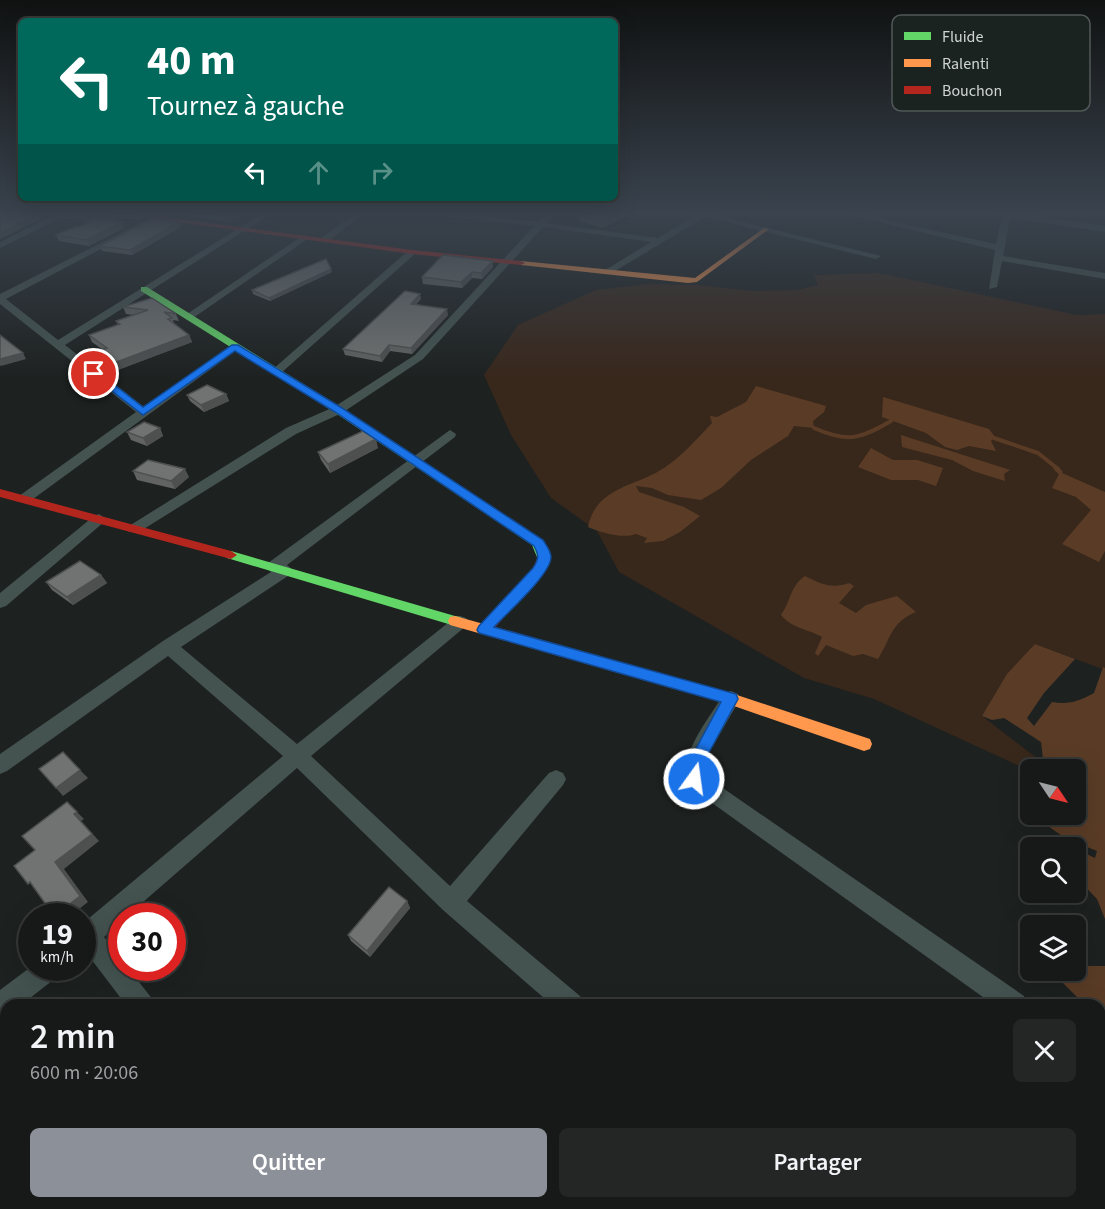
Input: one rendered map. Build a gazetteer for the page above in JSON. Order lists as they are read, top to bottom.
{
  "legend": ["Fluide", "Ralenti", "Bouchon"],
  "north": "bottom right",
  "page": {
    "turn": ["40 m", "Tournez à gauche"],
    "speed": "19 km/h",
    "limit": "30",
    "heading": ["2 min", "600 m · 20:06"],
    "buttons": ["Quitter", "Partager"]
  }
}
